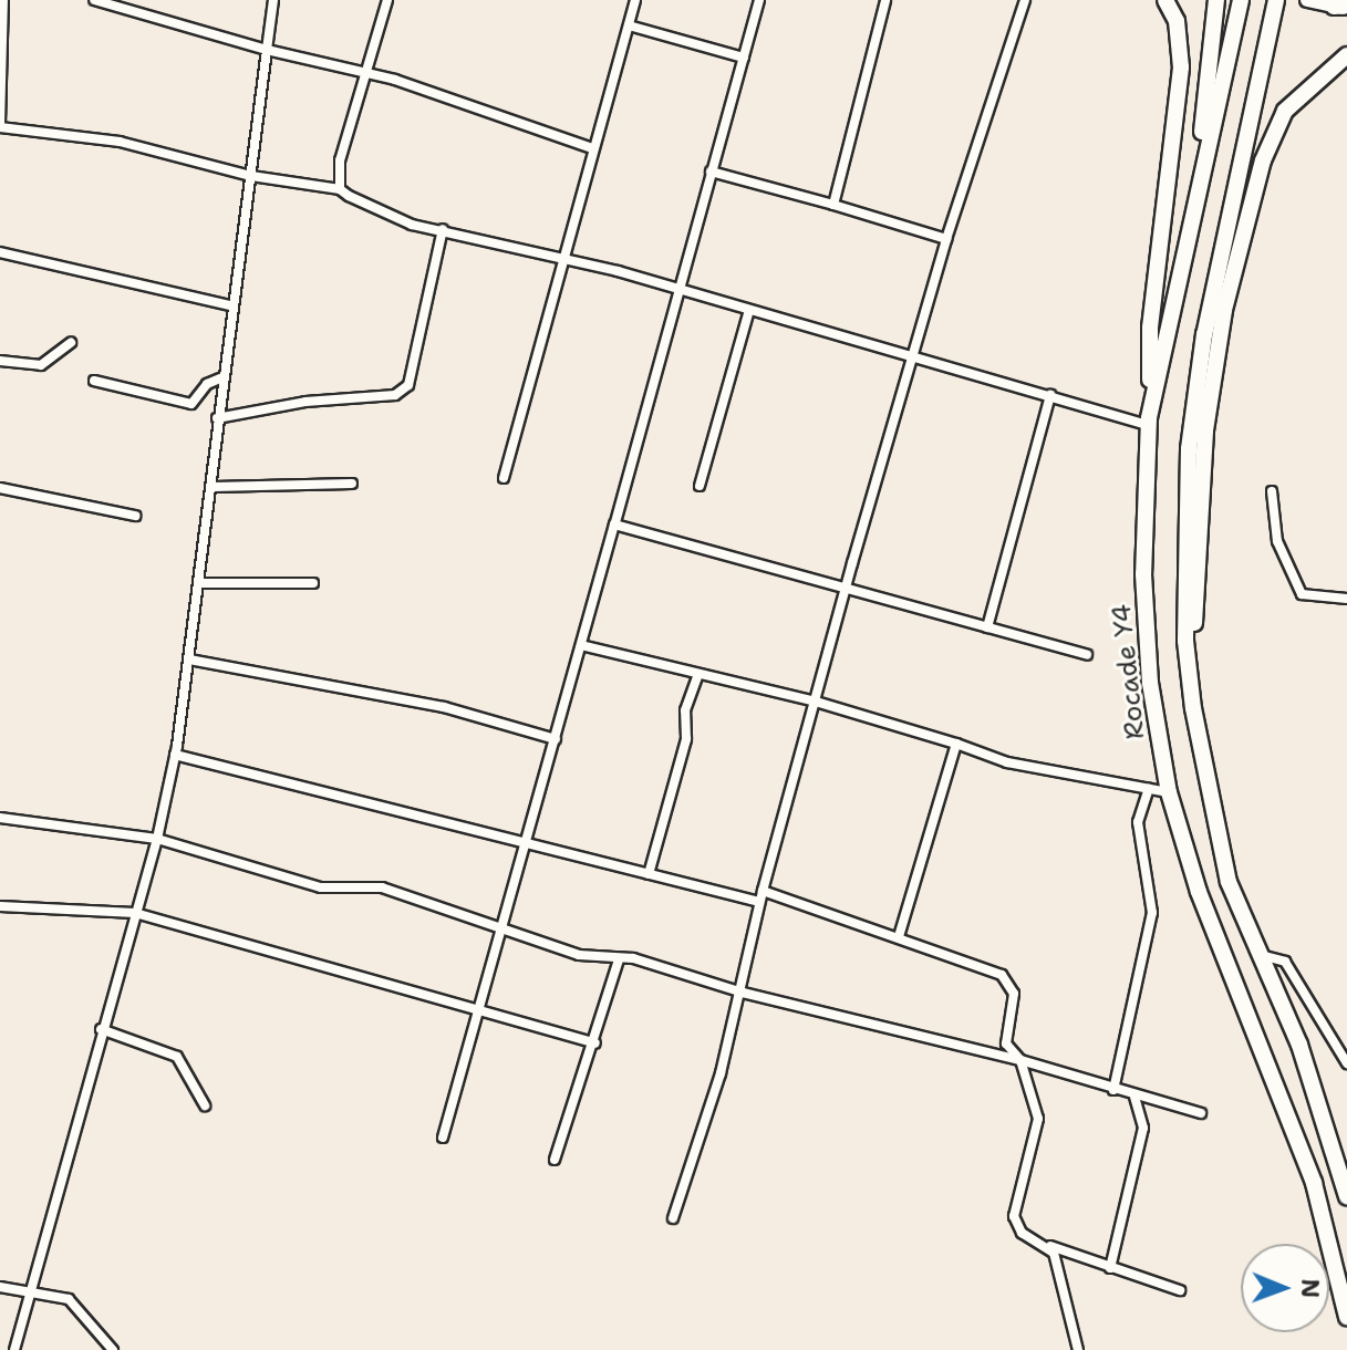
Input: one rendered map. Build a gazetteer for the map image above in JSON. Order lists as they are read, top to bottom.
{
  "streets": {
    "highway": ["Rocade Y4"]
  },
  "north": "right"
}
